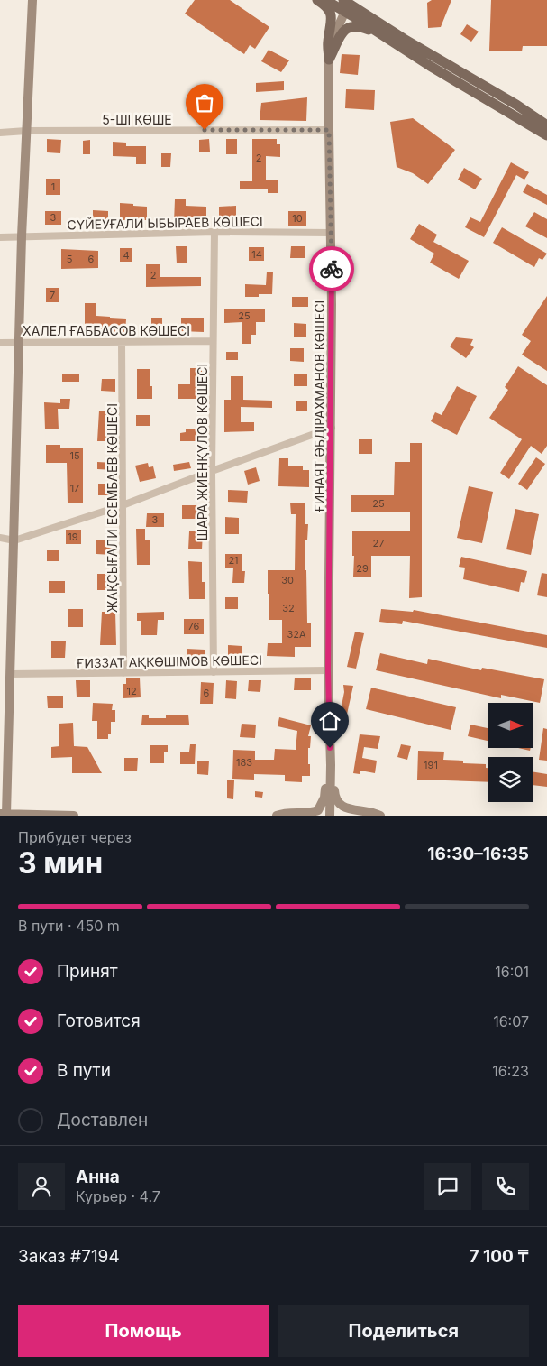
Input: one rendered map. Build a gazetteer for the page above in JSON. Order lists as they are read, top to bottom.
{
  "streets": {
    "street": [
      "5-ШI КӨШЕ",
      "СҮЙЕУҒАЛИ ЫБЫРАЕВ КӨШЕСI",
      "ХАЛЕЛ ҒАББАСОВ КӨШЕСІ",
      "ҒИНАЯТ ӘБДІРАХМАНОВ КӨШЕСІ",
      "ШАРА ЖИЕНҚҰЛОВ КӨШЕСІ",
      "ЖАҚСЫҒАЛИ ЕСЕМБАЕВ КӨШЕСI",
      "ҒИЗЗАТ АҚКӨШІМОВ КӨШЕСI"
    ]
  },
  "crossings": [
    ["5-ШI КӨШЕ", "ҒИНАЯТ ӘБДІРАХМАНОВ КӨШЕСІ"],
    ["СҮЙЕУҒАЛИ ЫБЫРАЕВ КӨШЕСI", "ҒИНАЯТ ӘБДІРАХМАНОВ КӨШЕСІ"],
    ["СҮЙЕУҒАЛИ ЫБЫРАЕВ КӨШЕСI", "ШАРА ЖИЕНҚҰЛОВ КӨШЕСІ"],
    ["ХАЛЕЛ ҒАББАСОВ КӨШЕСІ", "ШАРА ЖИЕНҚҰЛОВ КӨШЕСІ"],
    ["ХАЛЕЛ ҒАББАСОВ КӨШЕСІ", "ЖАҚСЫҒАЛИ ЕСЕМБАЕВ КӨШЕСI"],
    ["ҒИНАЯТ ӘБДІРАХМАНОВ КӨШЕСІ", "ҒИЗЗАТ АҚКӨШІМОВ КӨШЕСI"],
    ["ШАРА ЖИЕНҚҰЛОВ КӨШЕСІ", "ҒИЗЗАТ АҚКӨШІМОВ КӨШЕСI"],
    ["ЖАҚСЫҒАЛИ ЕСЕМБАЕВ КӨШЕСI", "ҒИЗЗАТ АҚКӨШІМОВ КӨШЕСI"]
  ],
  "house_numbers": [
    "2",
    "1",
    "3",
    "10",
    "14",
    "4",
    "5",
    "6",
    "2",
    "7",
    "25",
    "15",
    "17",
    "25",
    "3",
    "19",
    "27",
    "21",
    "29",
    "30",
    "32",
    "76",
    "32А",
    "12",
    "6",
    "183",
    "191"
  ],
  "north": "right",
  "page": {
    "heading": ["3 мин", "Прибудет через", "16:30–16:35"],
    "panel": [
      "Анна",
      "Курьер · 4.7",
      "Заказ #7194",
      "7 100 ₸"
    ],
    "bar": "В пути · 450 m",
    "list": [
      ["Принят", "16:01"],
      ["Готовится", "16:07"],
      ["В пути", "16:23"],
      "Доставлен"
    ],
    "buttons": ["Помощь", "Поделиться"]
  }
}
